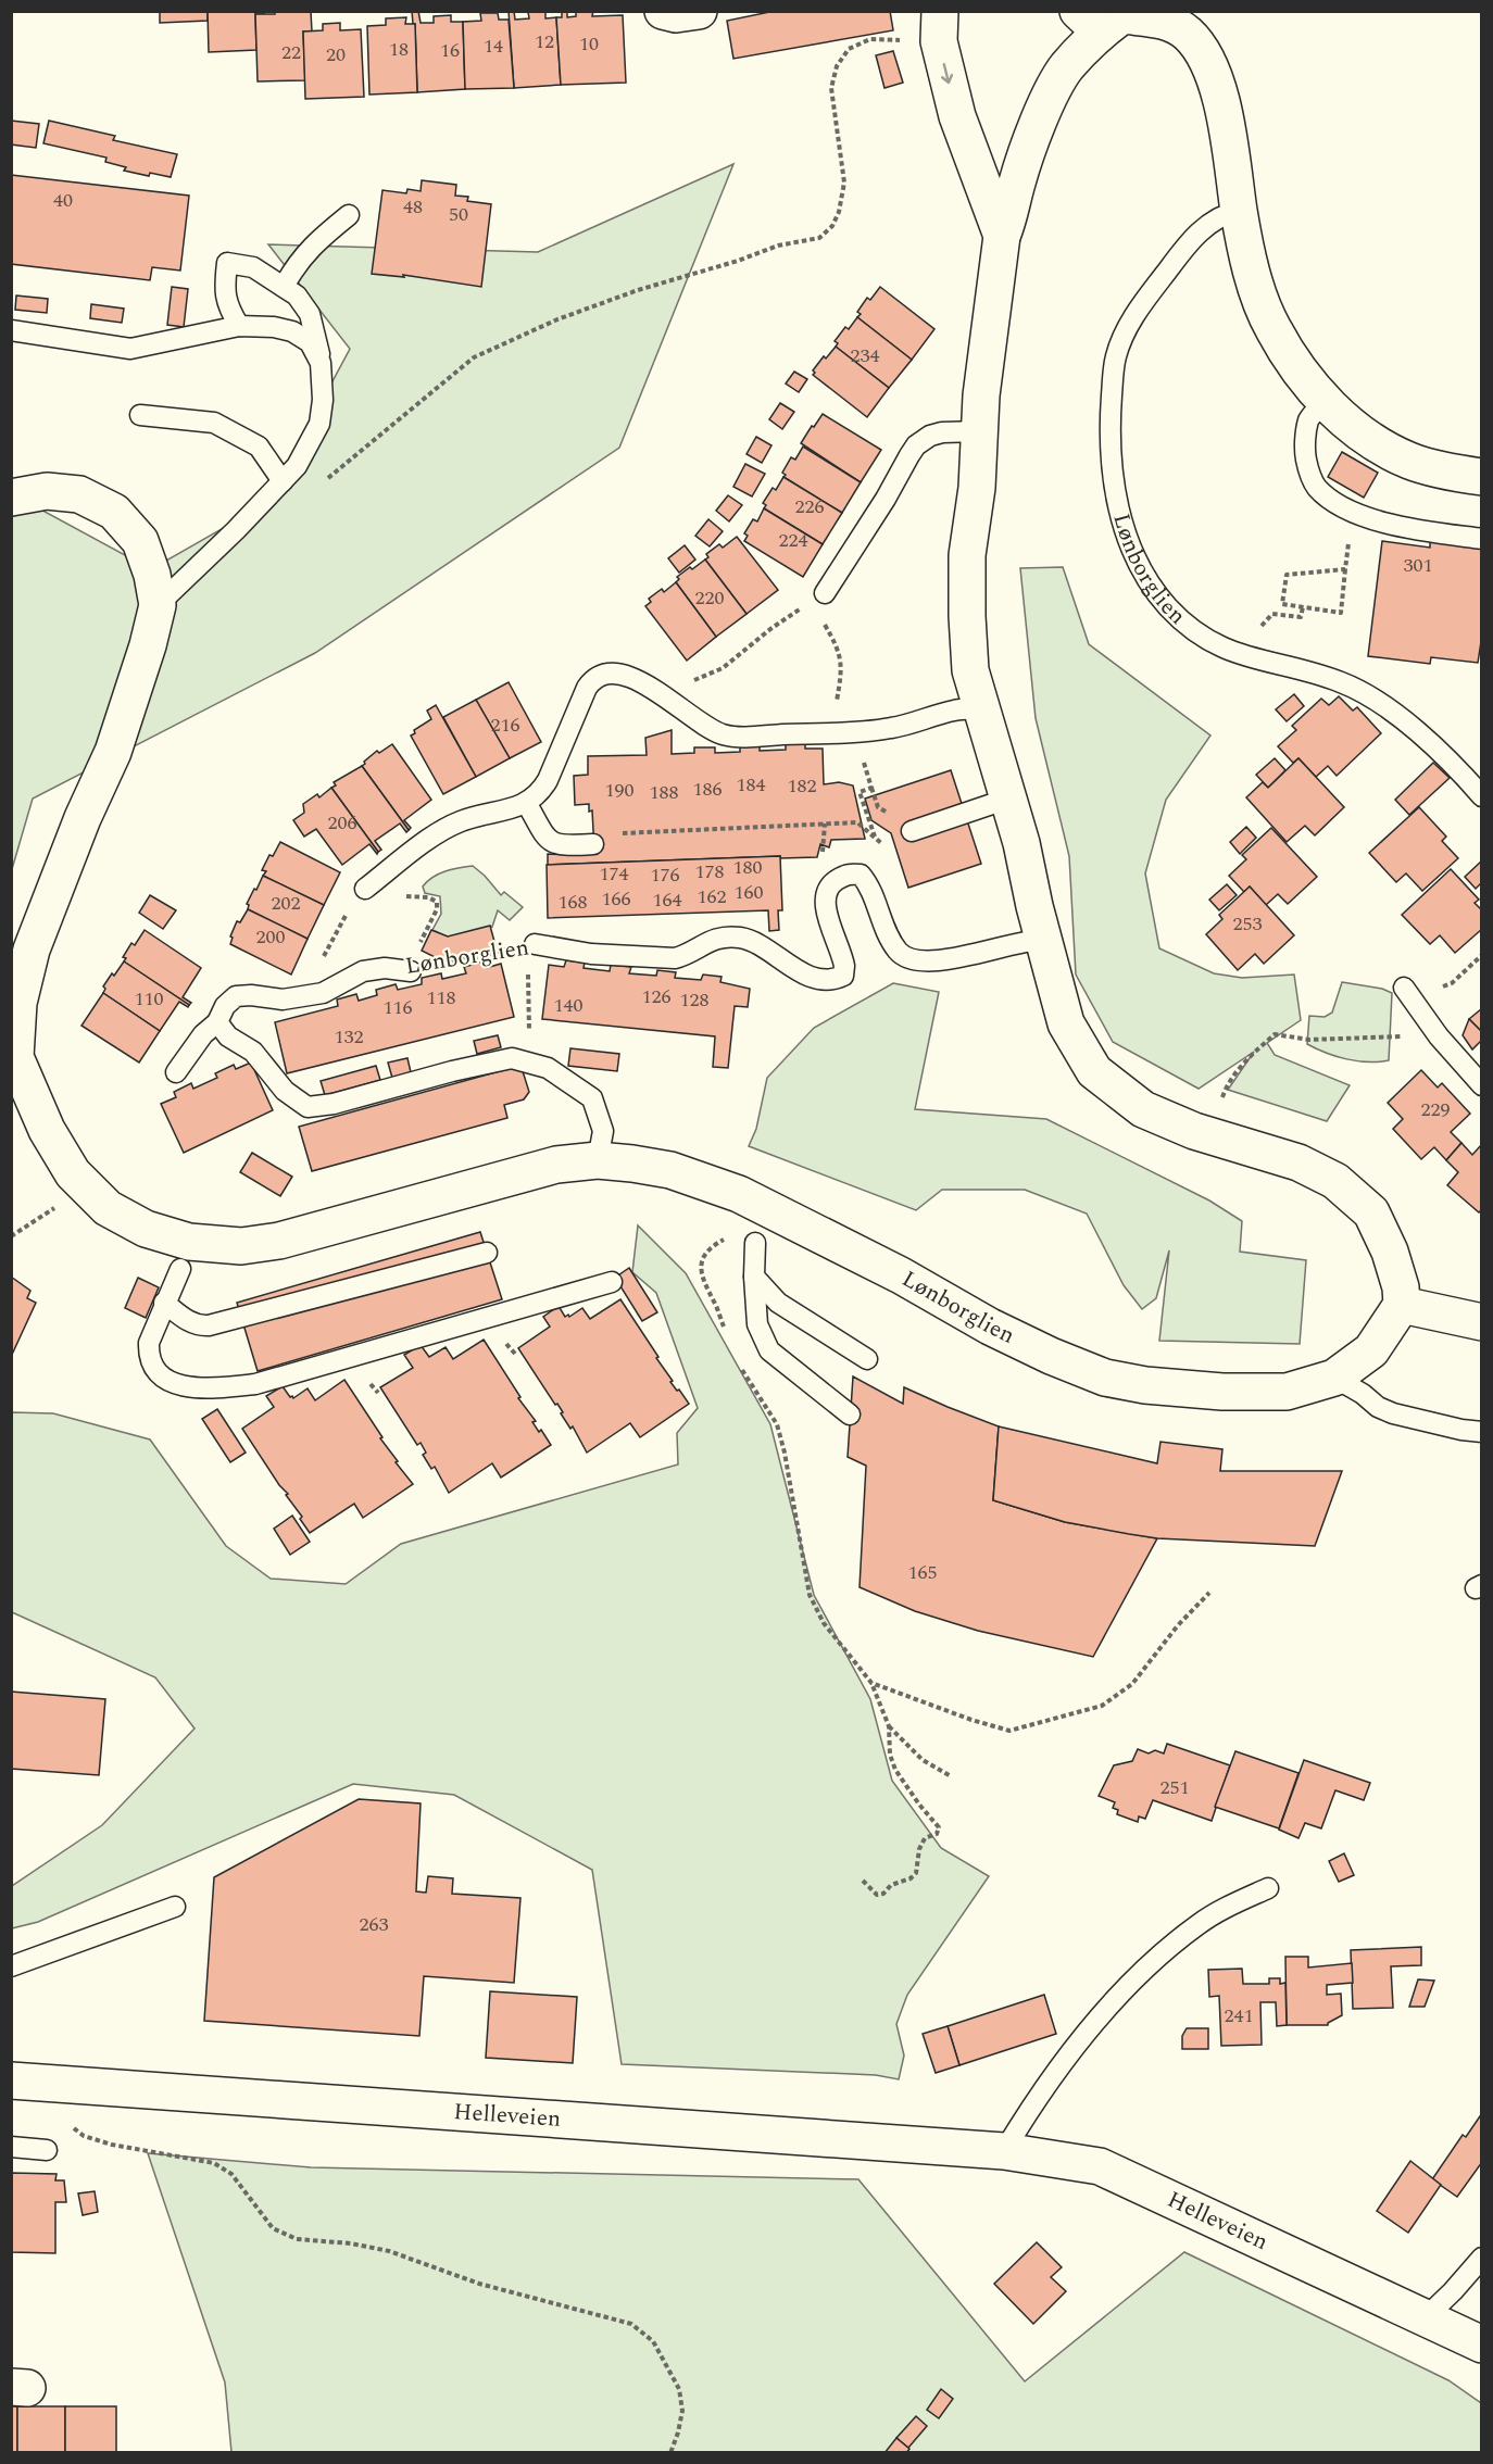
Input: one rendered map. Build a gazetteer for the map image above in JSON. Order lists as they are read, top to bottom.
{
  "streets": {
    "street": ["Lønborglien", "Helleveien"]
  },
  "house_numbers": [
    "12",
    "10",
    "14",
    "18",
    "16",
    "22",
    "20",
    "40",
    "48",
    "50",
    "234",
    "226",
    "224",
    "301",
    "220",
    "216",
    "184",
    "182",
    "186",
    "190",
    "188",
    "206",
    "180",
    "178",
    "174",
    "176",
    "160",
    "162",
    "166",
    "164",
    "168",
    "202",
    "253",
    "200",
    "126",
    "118",
    "110",
    "128",
    "140",
    "116",
    "132",
    "229",
    "165",
    "251",
    "263",
    "241"
  ]
}
